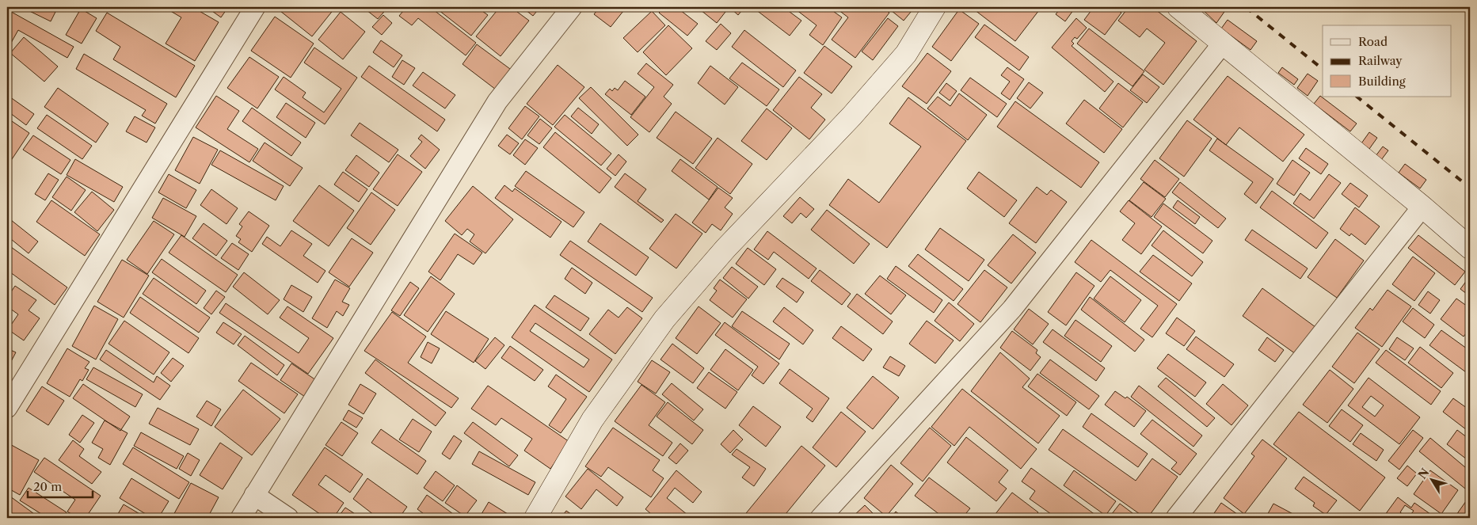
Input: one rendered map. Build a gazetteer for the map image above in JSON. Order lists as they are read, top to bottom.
{
  "legend": ["Road", "Railway", "Building"],
  "scale_bar": "20 m",
  "north": "top left"
}
